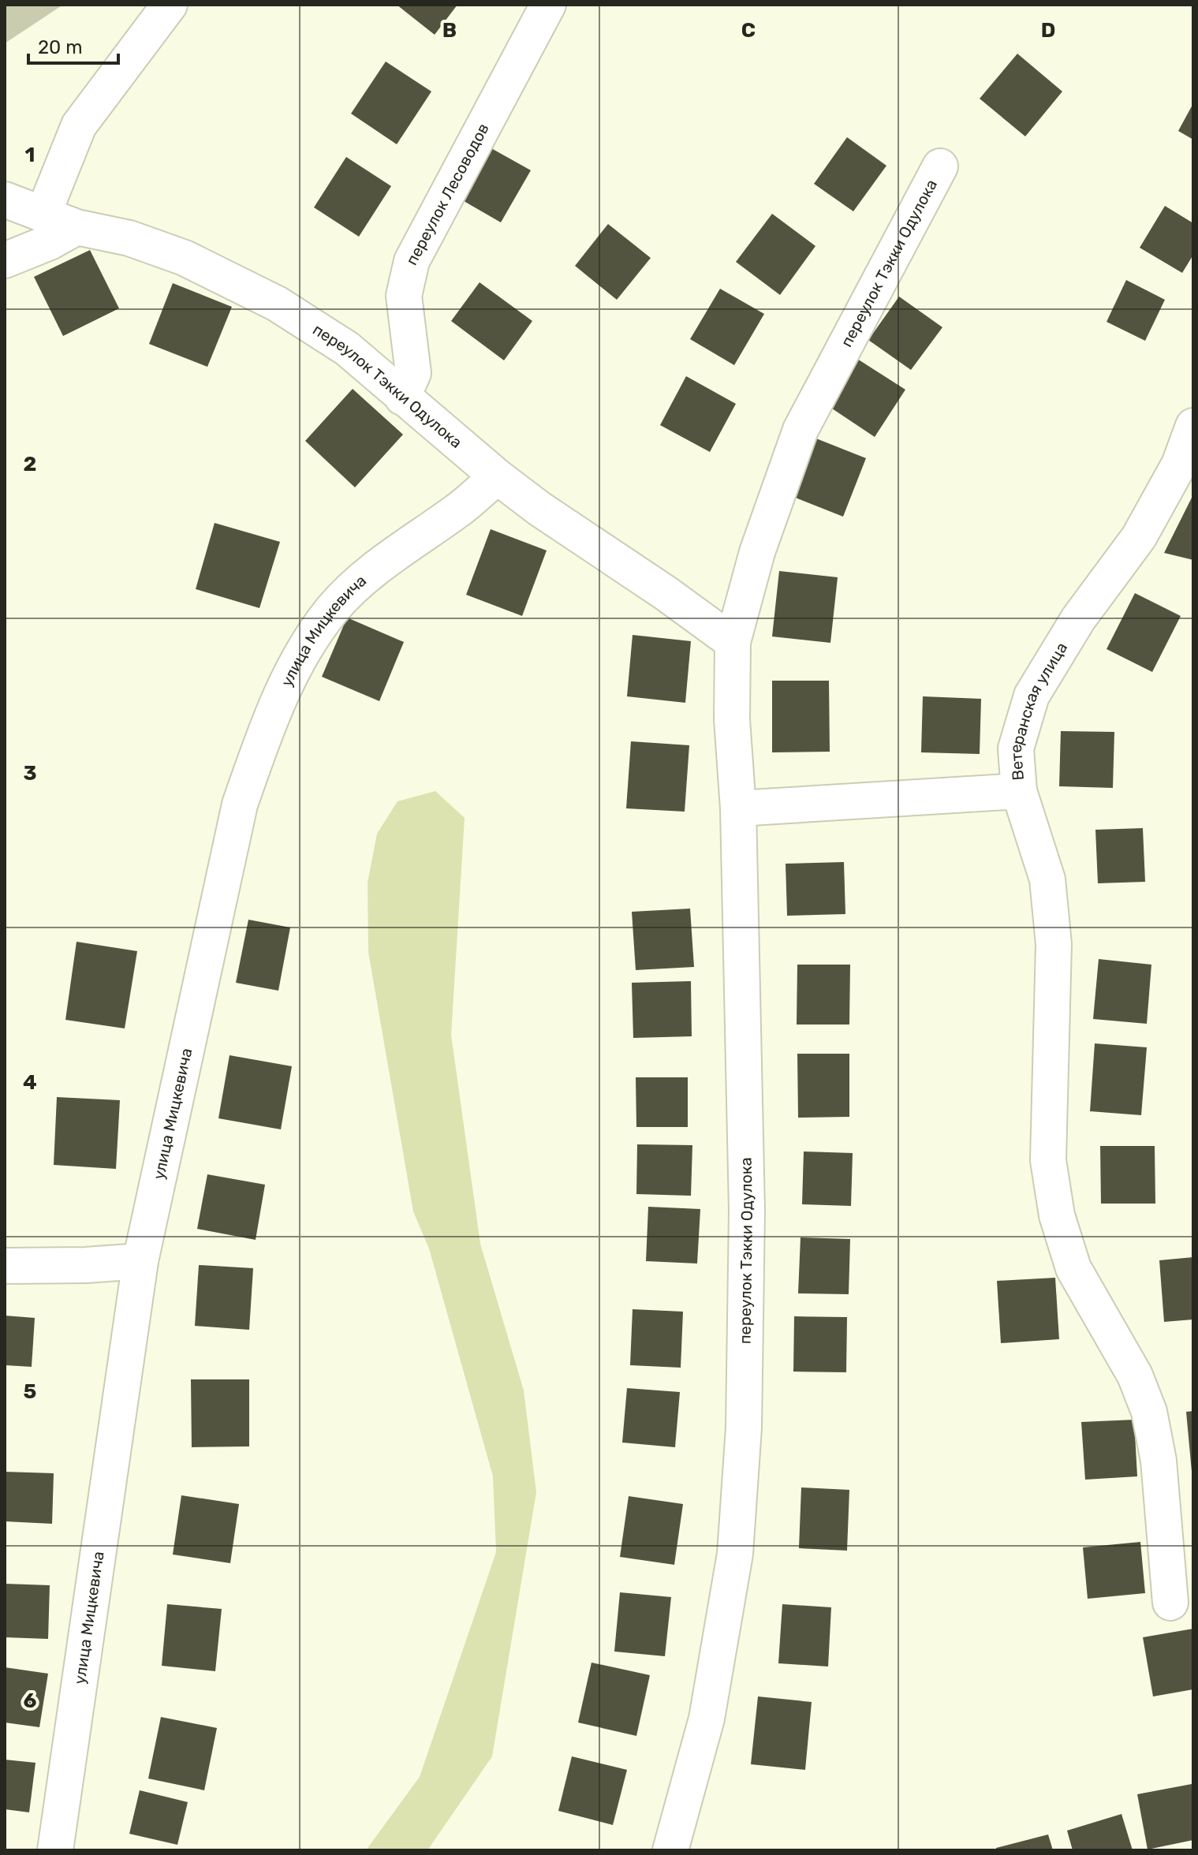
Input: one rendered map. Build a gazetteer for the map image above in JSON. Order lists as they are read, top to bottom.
{
  "streets": {
    "street": [
      "переулок Лесоводов",
      "переулок Тэкки Одулока",
      "улица Мицкевича",
      "Ветеранская улица"
    ]
  },
  "crossings": [
    ["переулок Лесоводов", "переулок Тэкки Одулока"],
    ["переулок Тэкки Одулока", "улица Мицкевича"],
    ["переулок Тэкки Одулока", "Ветеранская улица"]
  ],
  "scale_bar": "20 m",
  "grid": {
    "columns": ["B", "C", "D"],
    "rows": [
      "1",
      "2",
      "3",
      "4",
      "5",
      "6"
    ]
  }
}
